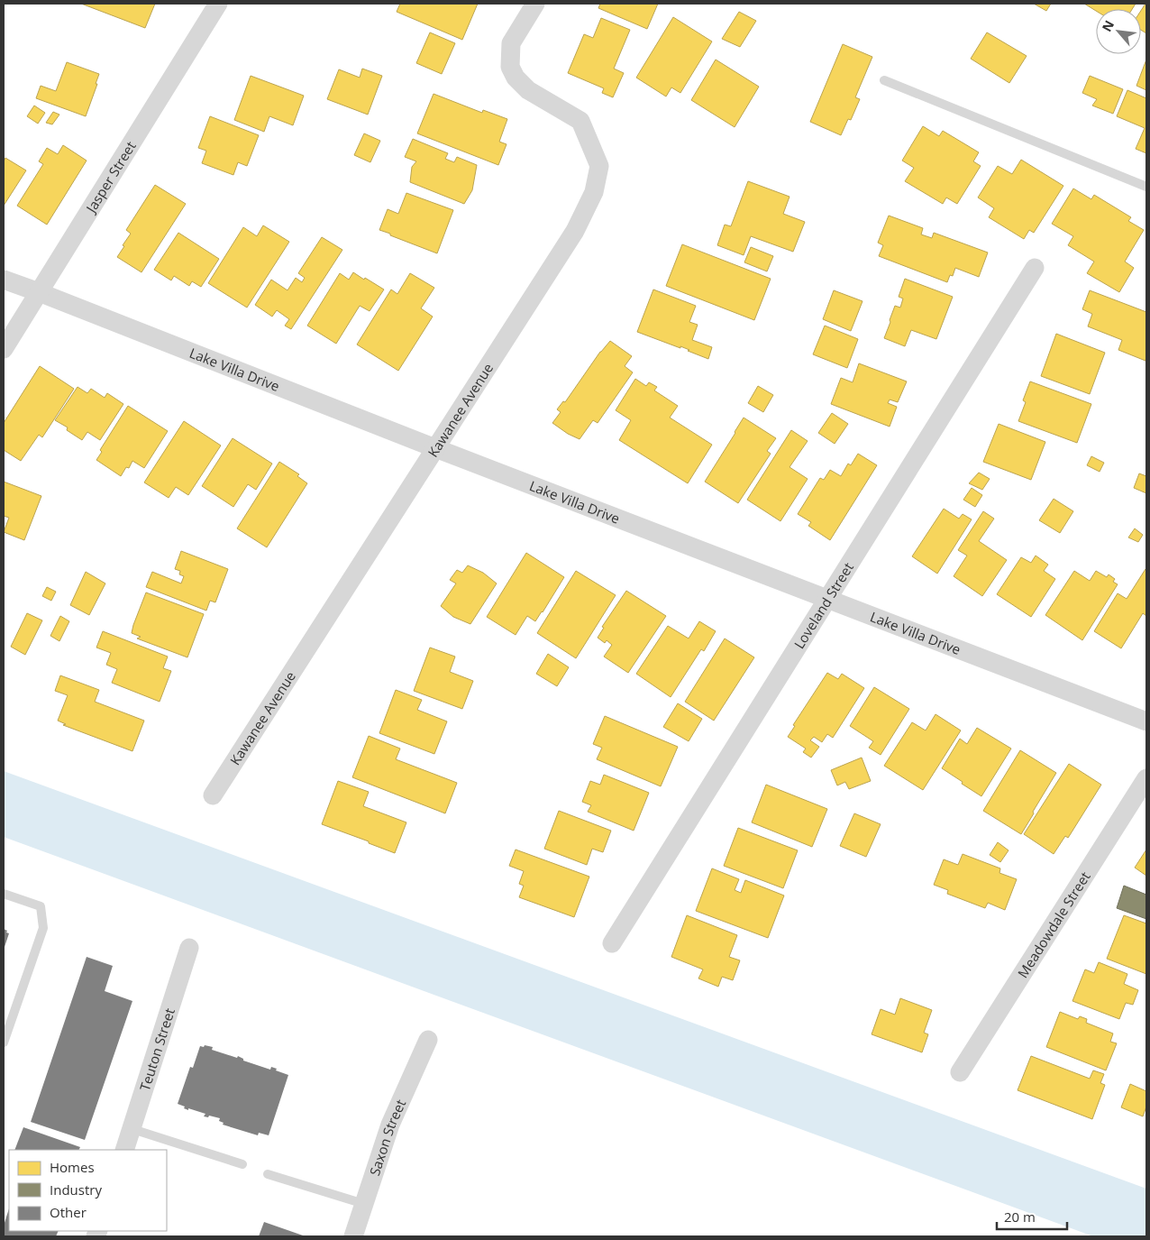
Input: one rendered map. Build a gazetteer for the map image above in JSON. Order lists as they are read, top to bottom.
{
  "streets": {
    "street": [
      "Jasper Street",
      "Lake Villa Drive",
      "Kawanee Avenue",
      "Loveland Street",
      "Meadowdale Street",
      "Teuton Street",
      "Saxon Street"
    ]
  },
  "crossings": [
    ["Jasper Street", "Lake Villa Drive"],
    ["Lake Villa Drive", "Kawanee Avenue"],
    ["Lake Villa Drive", "Loveland Street"]
  ],
  "legend": ["Homes", "Industry", "Other"],
  "scale_bar": "20 m",
  "north": "top left"
}
